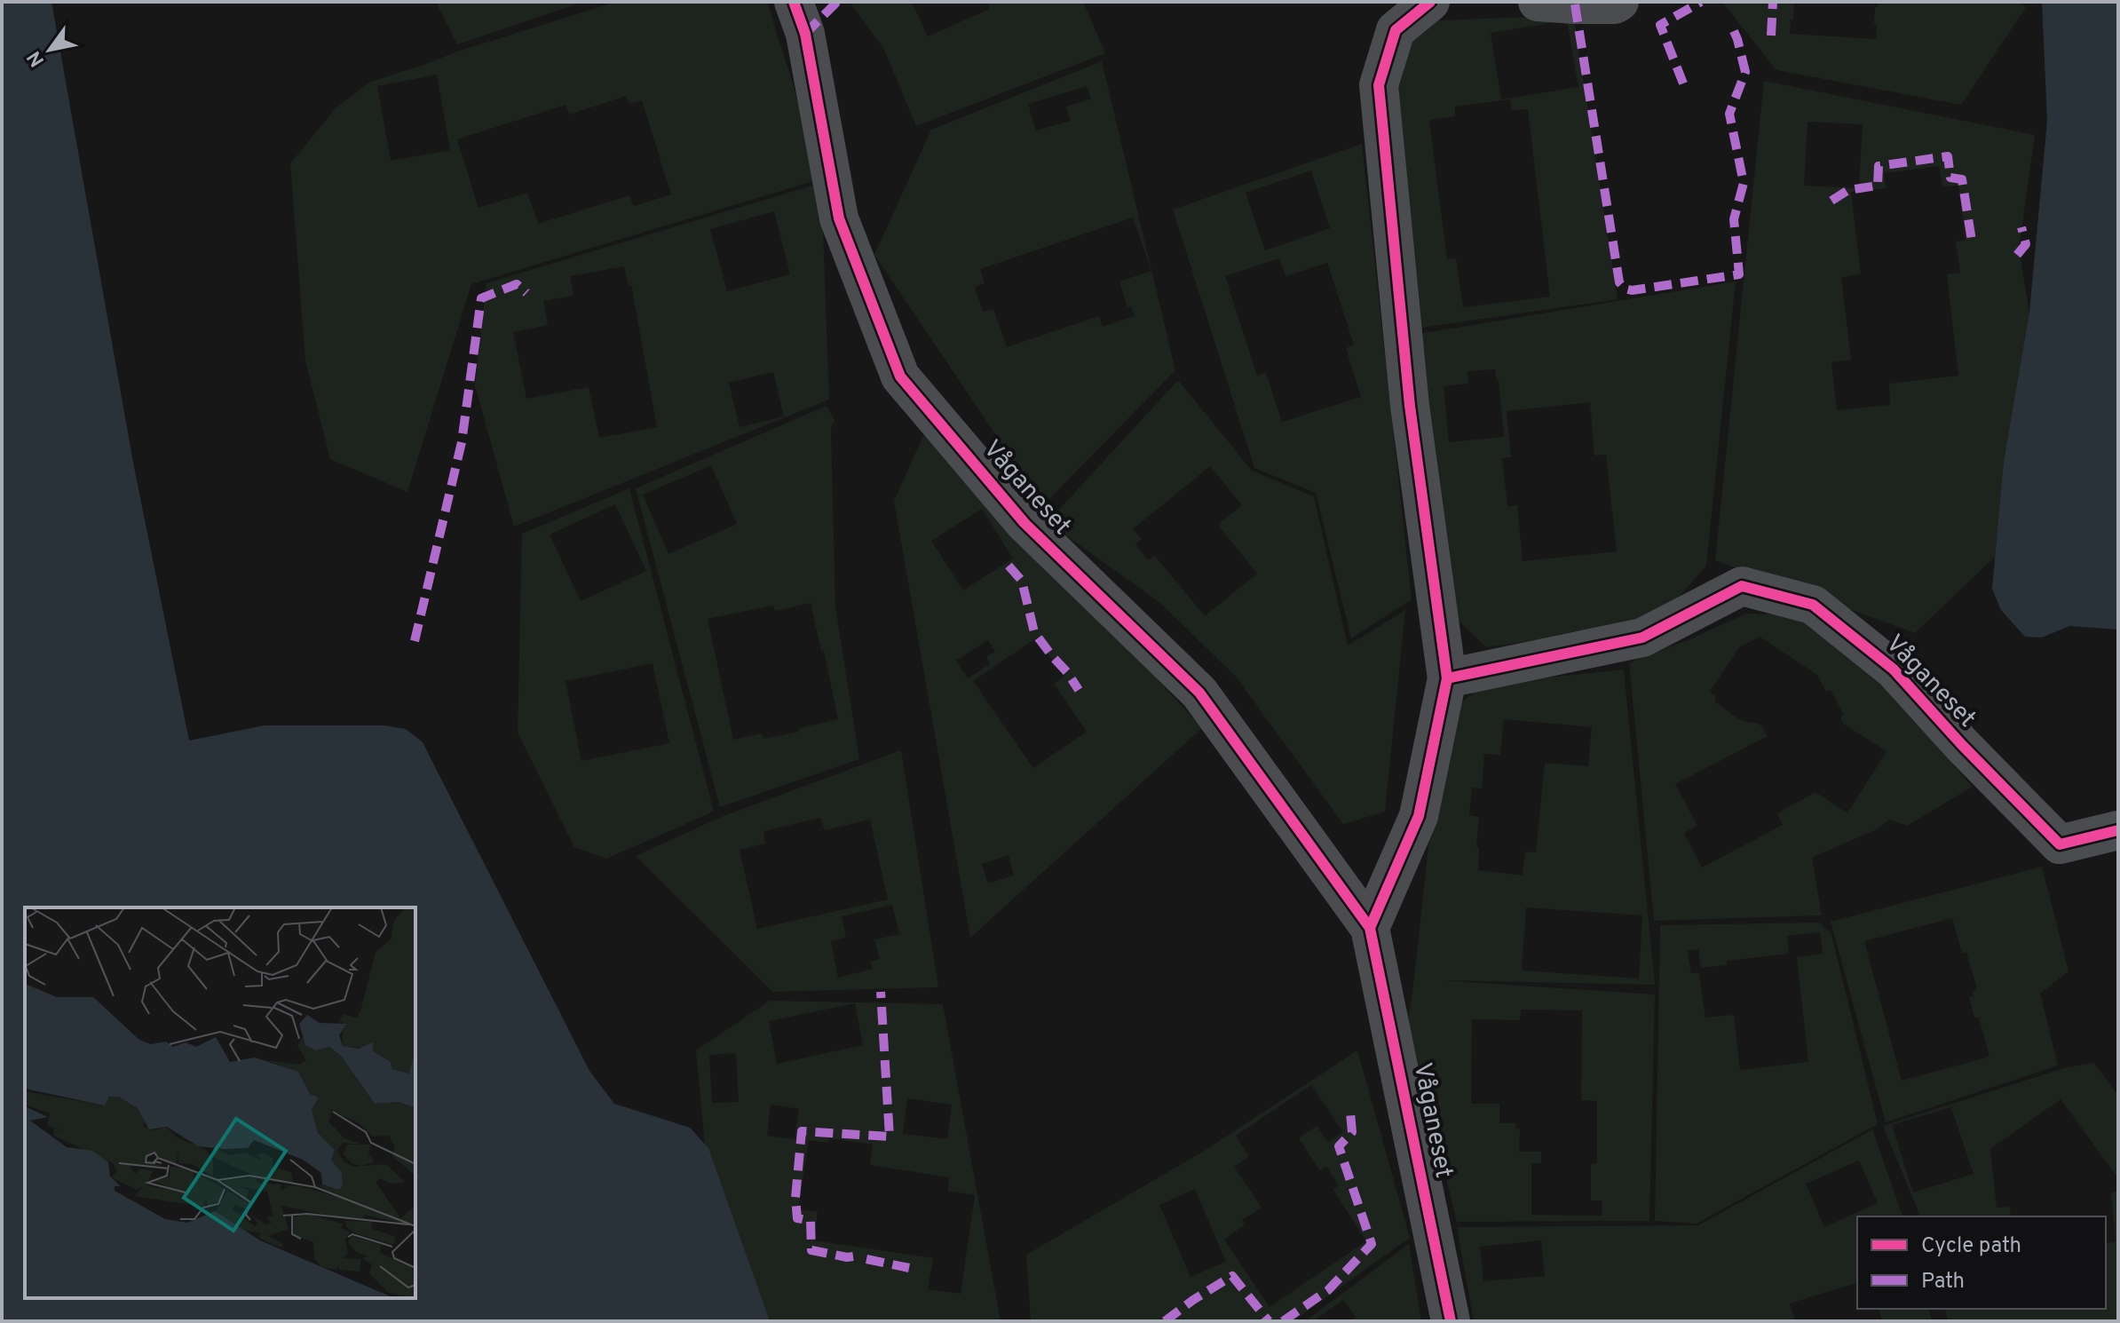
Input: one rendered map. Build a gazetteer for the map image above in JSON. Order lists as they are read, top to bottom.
{
  "streets": {
    "street": ["Våganeset"]
  },
  "legend": ["Cycle path", "Path"],
  "north": "bottom left"
}
